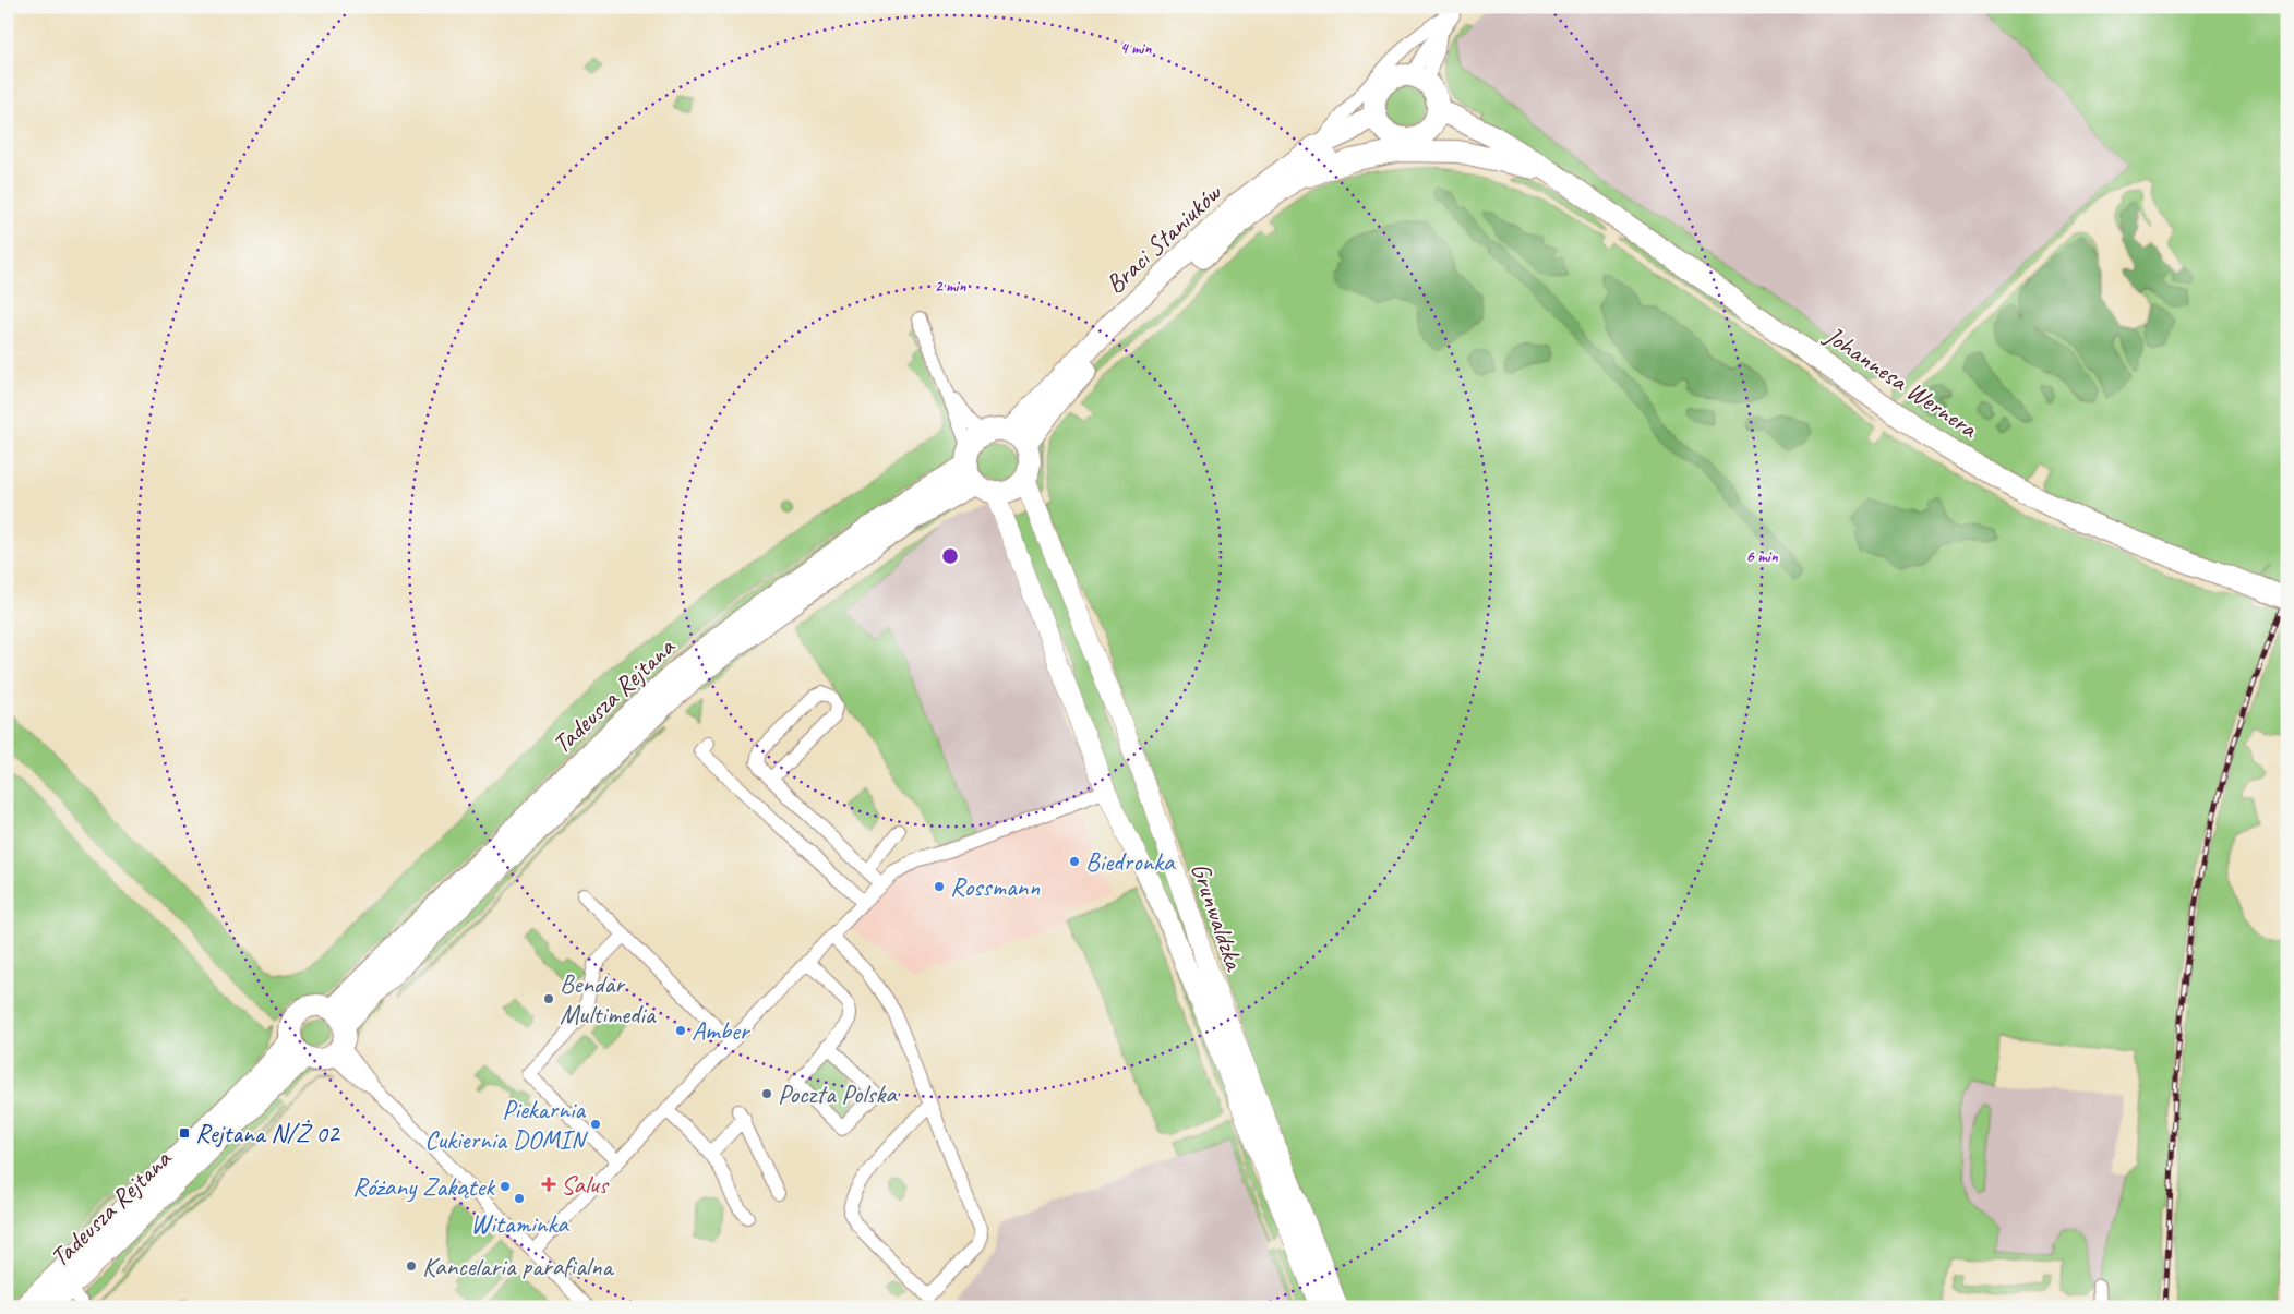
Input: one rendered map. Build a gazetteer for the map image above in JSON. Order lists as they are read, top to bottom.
{
  "streets": {
    "main road": ["Braci Staniuków", "Johannesa Wernera", "Tadeusza Rejtana"],
    "street": ["Grunwaldzka"]
  },
  "crossings": [
    ["Braci Staniuków", "Johannesa Wernera"],
    ["Braci Staniuków", "Tadeusza Rejtana"],
    ["Braci Staniuków", "Grunwaldzka"],
    ["Tadeusza Rejtana", "Grunwaldzka"]
  ],
  "places": {
    "other": [
      "Biedronka",
      "Rossmann",
      "Bendar Multimedia",
      "Amber",
      "Poczta Polska",
      "Piekarnia Cukiernia DOMIN",
      "Różany Zakątek",
      "Witaminka",
      "Kancelaria parafialna"
    ],
    "transit": ["Rejtana N/Ż 02"],
    "health": ["Salus"]
  },
  "rings": ["4 min", "2 min", "6 min"]
}
